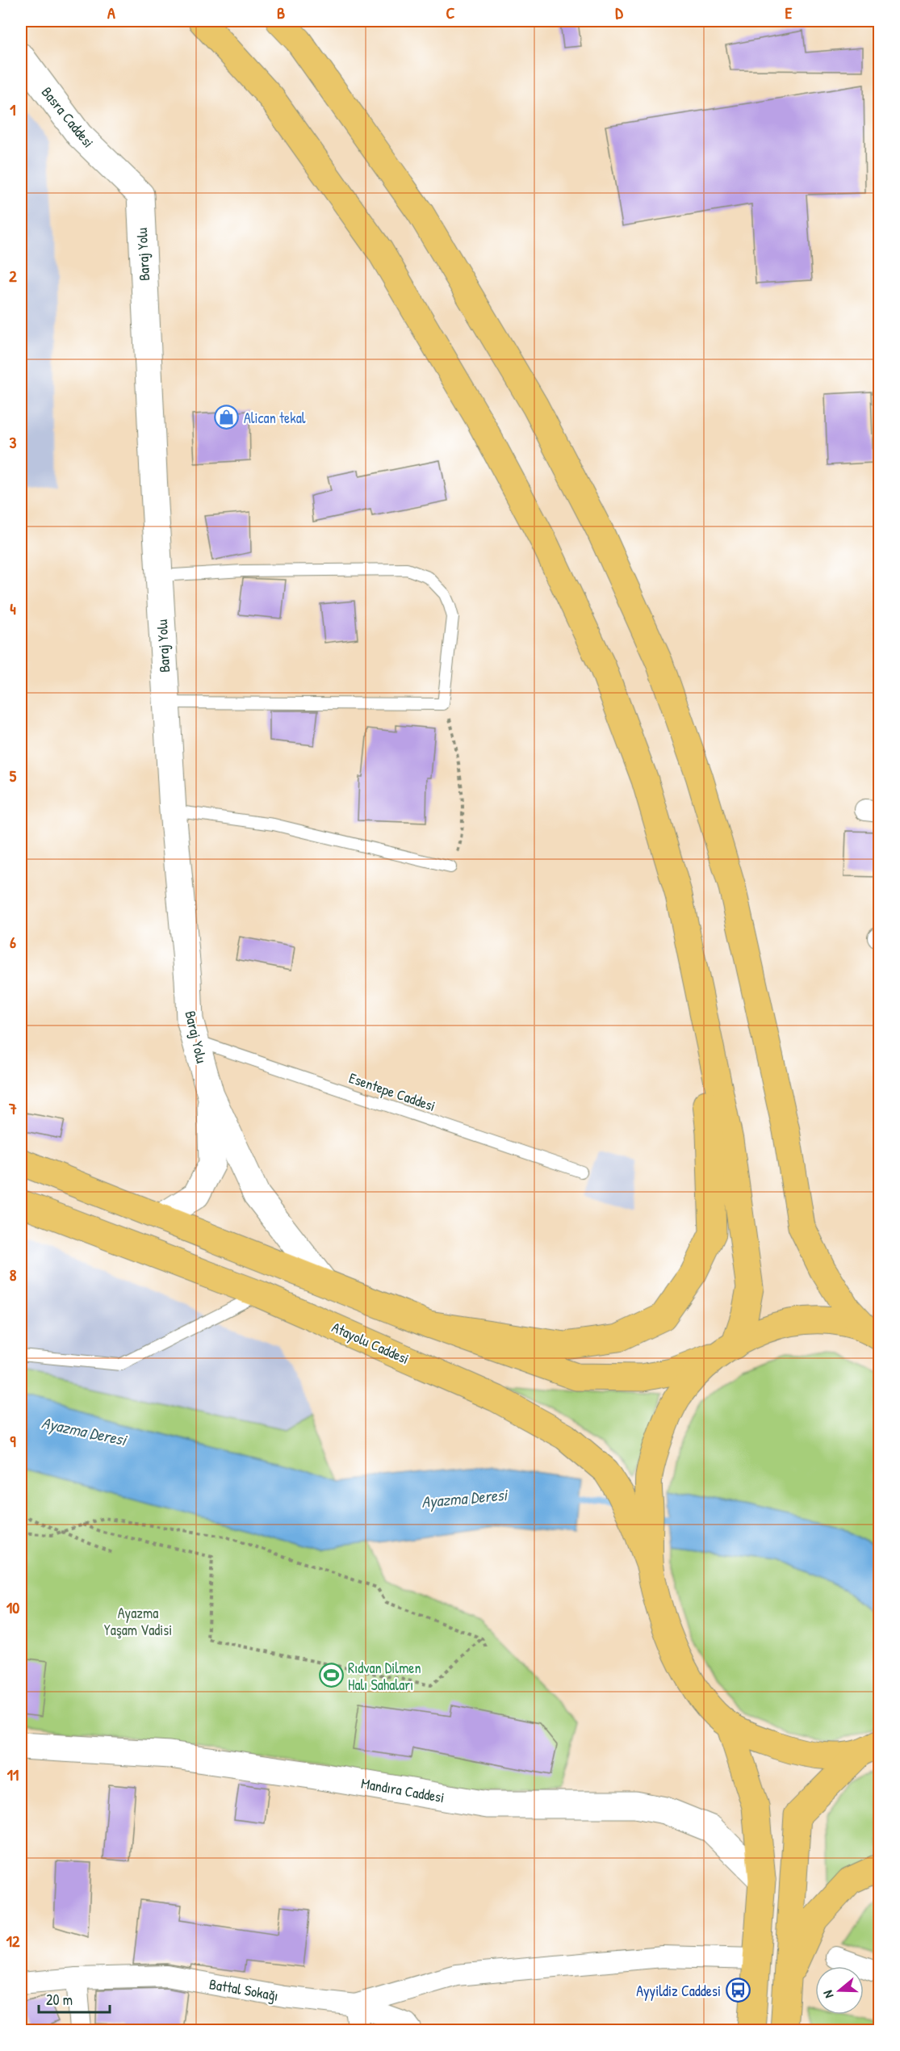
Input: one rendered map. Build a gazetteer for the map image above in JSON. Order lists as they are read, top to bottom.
{
  "streets": {
    "main road": ["Atayolu Caddesi"],
    "street": [
      "Basra Caddesi",
      "Baraj Yolu",
      "Mandıra Caddesi",
      "Battal Sokağı"
    ],
    "lane": ["Esentepe Caddesi"]
  },
  "crossings": [
    ["Basra Caddesi", "Baraj Yolu"],
    ["Baraj Yolu", "Esentepe Caddesi"]
  ],
  "water": ["Ayazma Deresi"],
  "parks": ["Ayazma Yaşam Vadisi"],
  "places": {
    "shop": ["Alican tekal"],
    "sports": ["Rıdvan Dilmen Halı Sahaları"],
    "bus stop": ["Ayyildiz Caddesi"]
  },
  "scale_bar": "20 m",
  "north": "left",
  "grid": {
    "columns": [
      "A",
      "B",
      "C",
      "D",
      "E"
    ],
    "rows": [
      "1",
      "2",
      "3",
      "4",
      "5",
      "6",
      "7",
      "8",
      "9",
      "10",
      "11",
      "12"
    ]
  }
}
